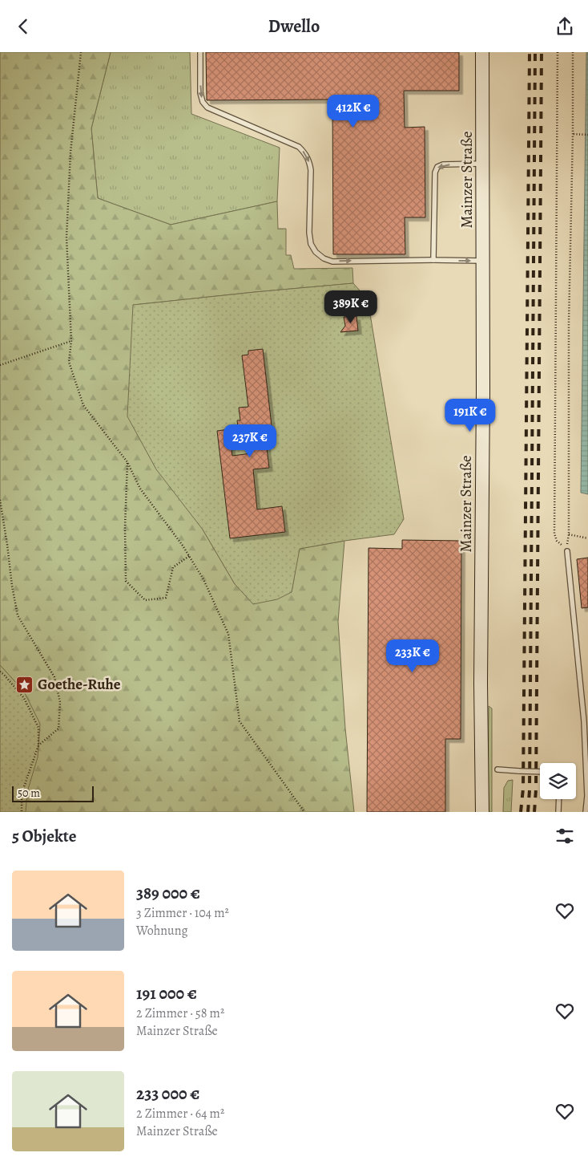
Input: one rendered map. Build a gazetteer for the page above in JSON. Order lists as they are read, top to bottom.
{
  "streets": {
    "main road": ["Mainzer Straße"]
  },
  "places": {
    "place": ["Goethe-Ruhe"]
  },
  "scale_bar": "50 m",
  "page": {
    "header": "Dwello",
    "price": [
      "412K €",
      "389K €",
      "191K €",
      "237K €",
      "233K €"
    ],
    "scale": "50 m",
    "heading": "5 Objekte",
    "list": [
      {
        "name": "389 000 €",
        "note": "3 Zimmer · 104 m² · Wohnung"
      },
      {
        "name": "191 000 €",
        "note": "2 Zimmer · 58 m² · Mainzer Straße"
      },
      {
        "name": "233 000 €",
        "note": "2 Zimmer · 64 m² · Mainzer Straße"
      }
    ]
  }
}
